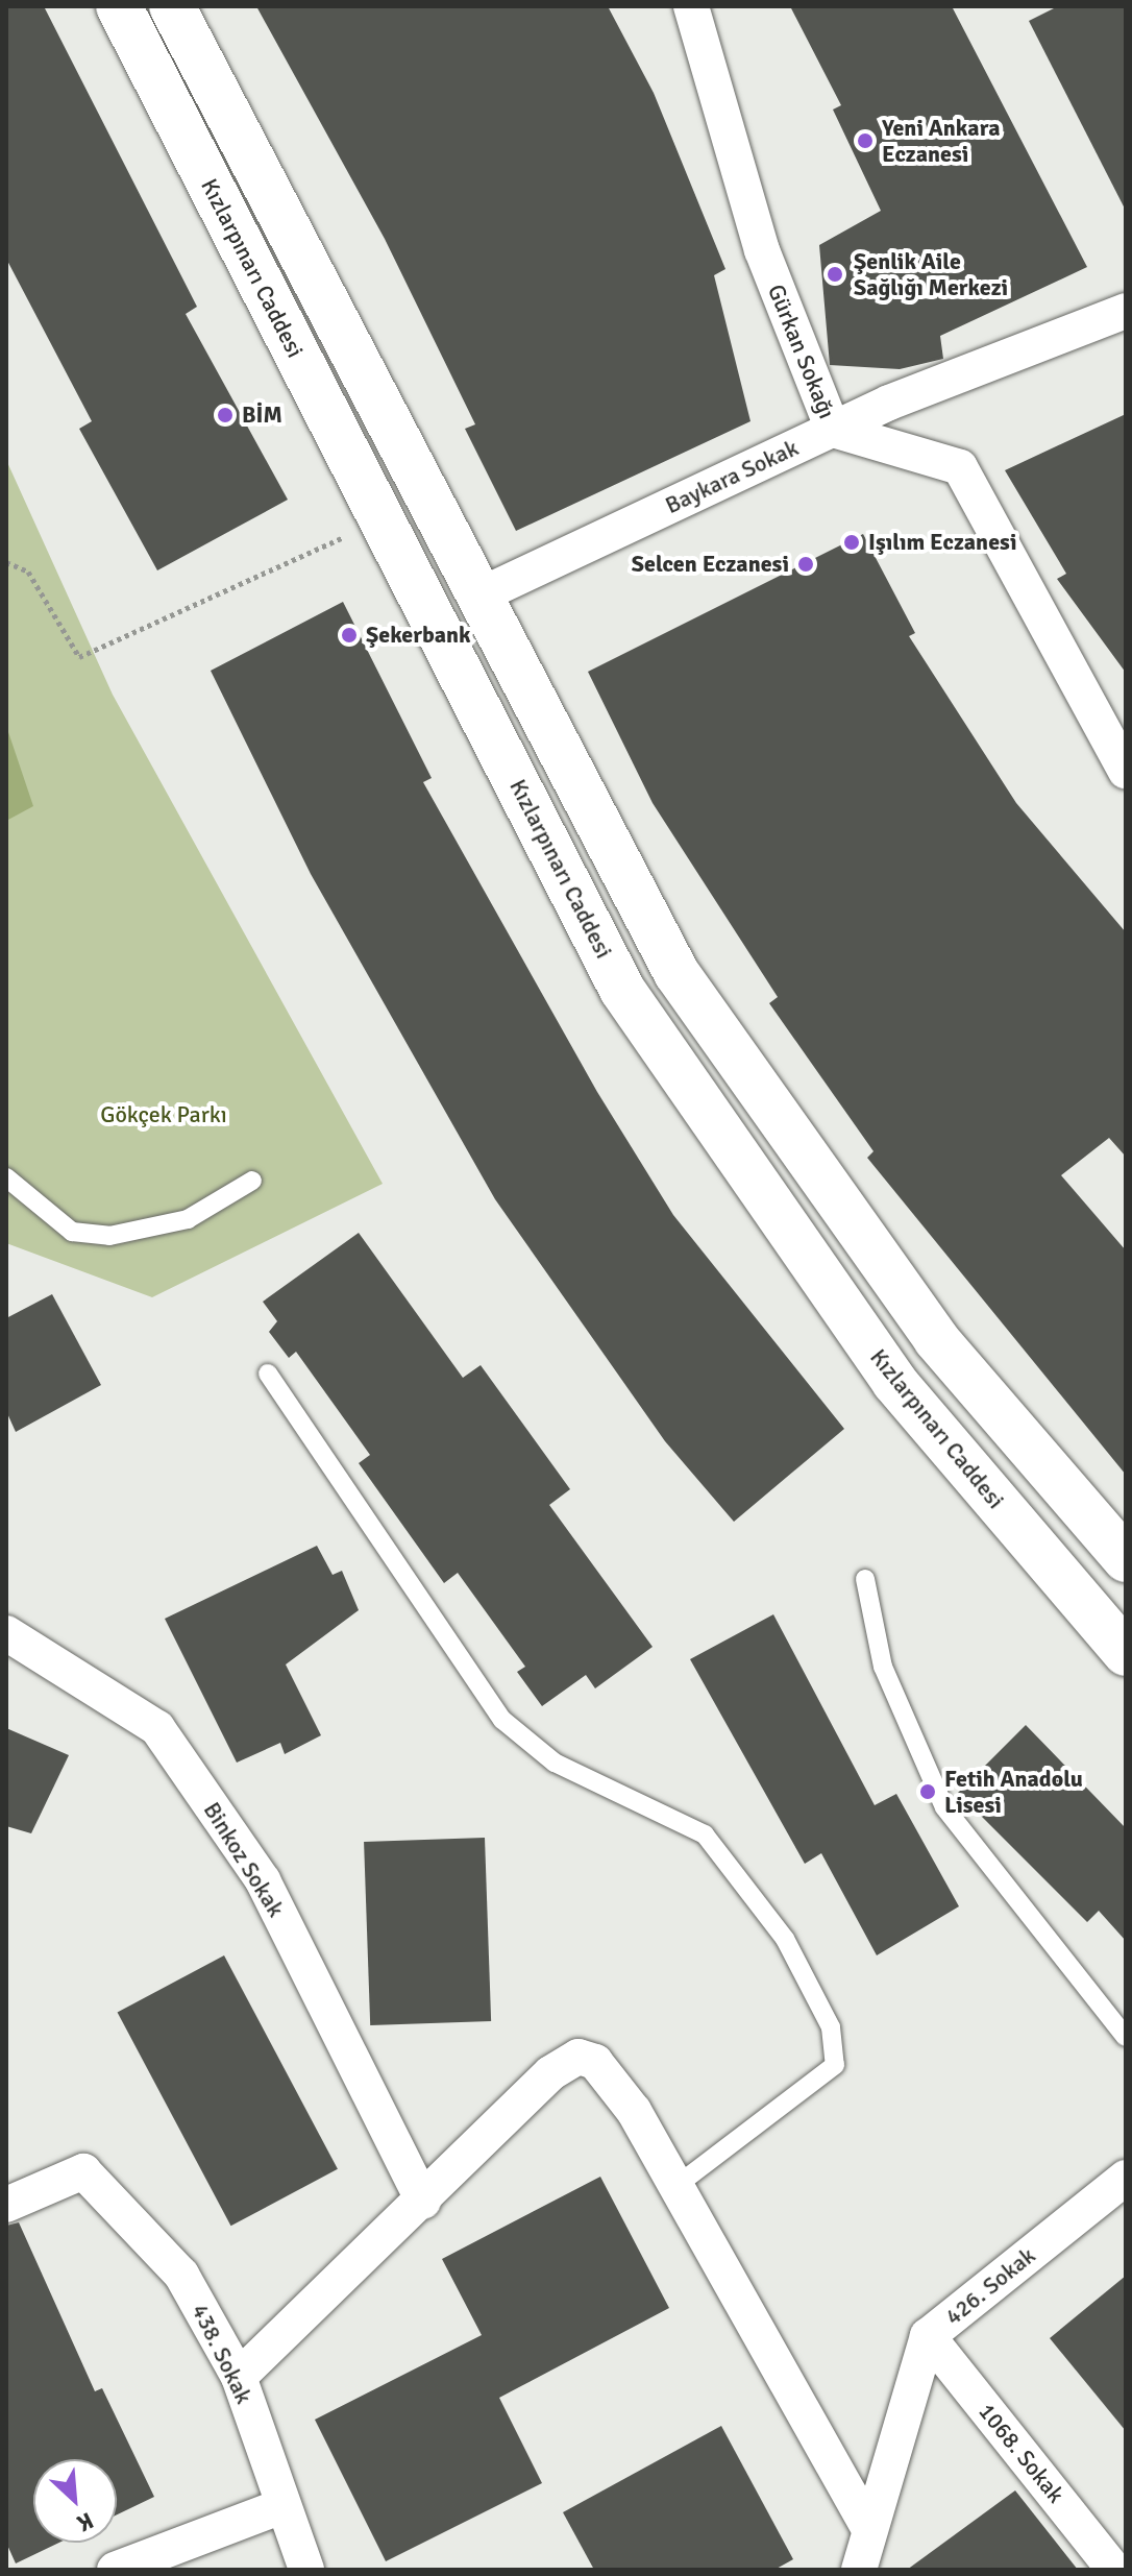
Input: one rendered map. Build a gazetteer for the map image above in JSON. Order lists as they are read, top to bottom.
{
  "streets": {
    "main road": ["Kızlarpınarı Caddesi"],
    "street": [
      "Gürkan Sokağı",
      "Baykara Sokak",
      "Binkoz Sokak",
      "426. Sokak",
      "438. Sokak",
      "1068. Sokak"
    ]
  },
  "crossings": [
    ["Gürkan Sokağı", "Baykara Sokak"],
    ["426. Sokak", "1068. Sokak"]
  ],
  "parks": ["Gökçek Parkı"],
  "places": [
    "Yeni Ankara Eczanesi",
    "Şenlik Aile Sağlığı Merkezi",
    "BİM",
    "Işılım Eczanesi",
    "Selcen Eczanesi",
    "Şekerbank",
    "Fetih Anadolu Lisesi"
  ],
  "north": "bottom right"
}
